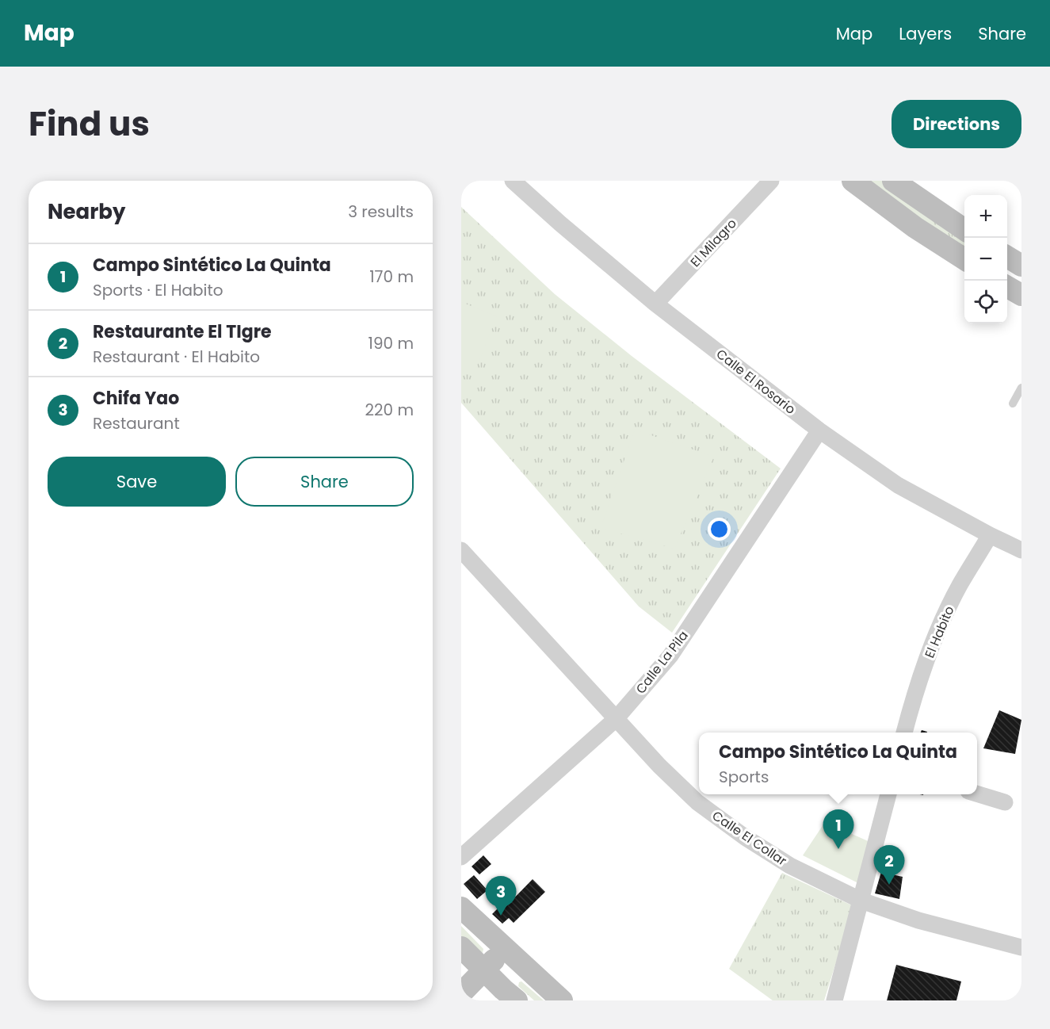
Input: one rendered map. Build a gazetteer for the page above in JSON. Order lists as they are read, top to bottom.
{
  "streets": {
    "street": [
      "El Milagro",
      "Calle El Rosario",
      "El Habito",
      "Calle La Pila",
      "Calle El Collar"
    ]
  },
  "crossings": [
    ["El Milagro", "Calle El Rosario"],
    ["Calle El Rosario", "El Habito"],
    ["Calle El Rosario", "Calle La Pila"],
    ["Calle La Pila", "Calle El Collar"]
  ],
  "page": {
    "header": "Map",
    "nav": ["Map", "Layers", "Share"],
    "title": "Find us",
    "buttons": [
      "Directions",
      ["Save", "Share"]
    ],
    "heading": ["Nearby", "3 results"],
    "map_buttons": ["+", "−"],
    "list": [
      {
        "mark": "1",
        "name": "Campo Sintético La Quinta",
        "note": "Sports · El Habito",
        "value": "170 m"
      },
      {
        "mark": "2",
        "name": "Restaurante El TIgre",
        "note": "Restaurant · El Habito",
        "value": "190 m"
      },
      {
        "mark": "3",
        "name": "Chifa Yao",
        "note": "Restaurant",
        "value": "220 m"
      }
    ],
    "popup": ["Campo Sintético La Quinta", "Sports"],
    "pins": ["1", "2", "3"]
  }
}
